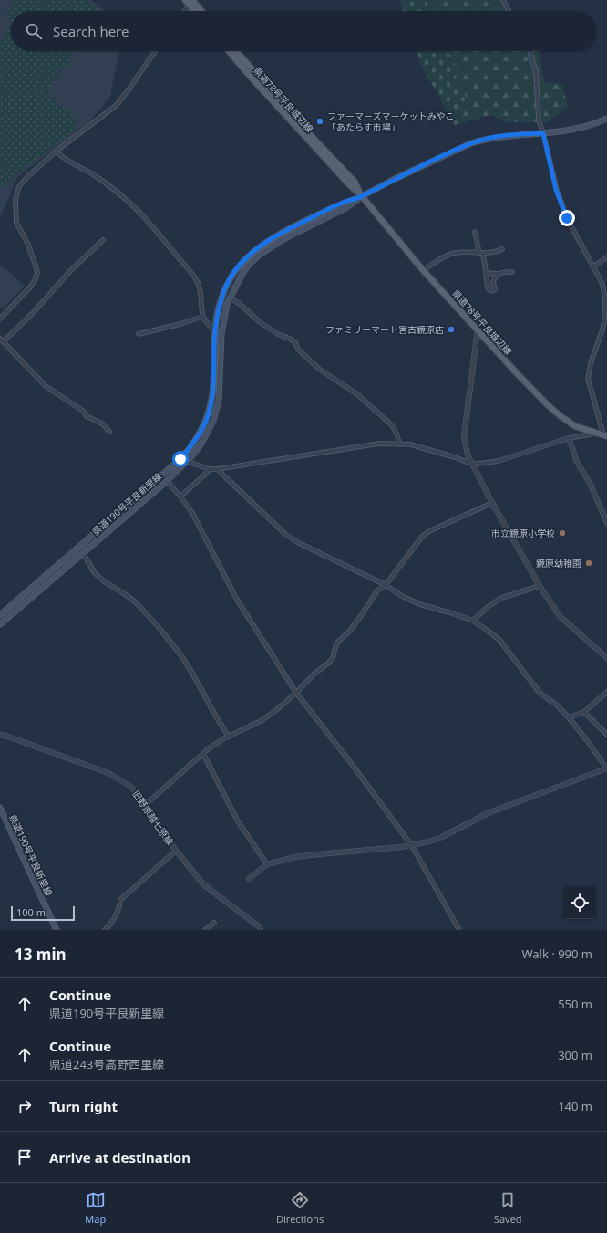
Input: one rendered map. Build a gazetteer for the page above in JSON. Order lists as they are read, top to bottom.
{
  "streets": {
    "main road": ["県道78号平良城辺線", "県道190号平良新里線"],
    "street": ["旧野原越七原線"]
  },
  "crossings": [
    ["県道78号平良城辺線", "県道190号平良新里線"]
  ],
  "places": [
    "ファーマーズマーケットみやこ 「あたらす市場」",
    "ファミリーマート宮古鏡原店",
    "市立鏡原小学校",
    "鏡原幼稚園"
  ],
  "scale_bar": "100 m",
  "page": {
    "search": "Search here",
    "scale": "100 m",
    "heading": ["13 min", "Walk · 990 m"],
    "list": [
      ["Continue", "県道190号平良新里線", "550 m"],
      ["Continue", "県道243号高野西里線", "300 m"],
      ["Turn right", "140 m"],
      "Arrive at destination"
    ],
    "nav": ["Map", "Directions", "Saved"]
  }
}
